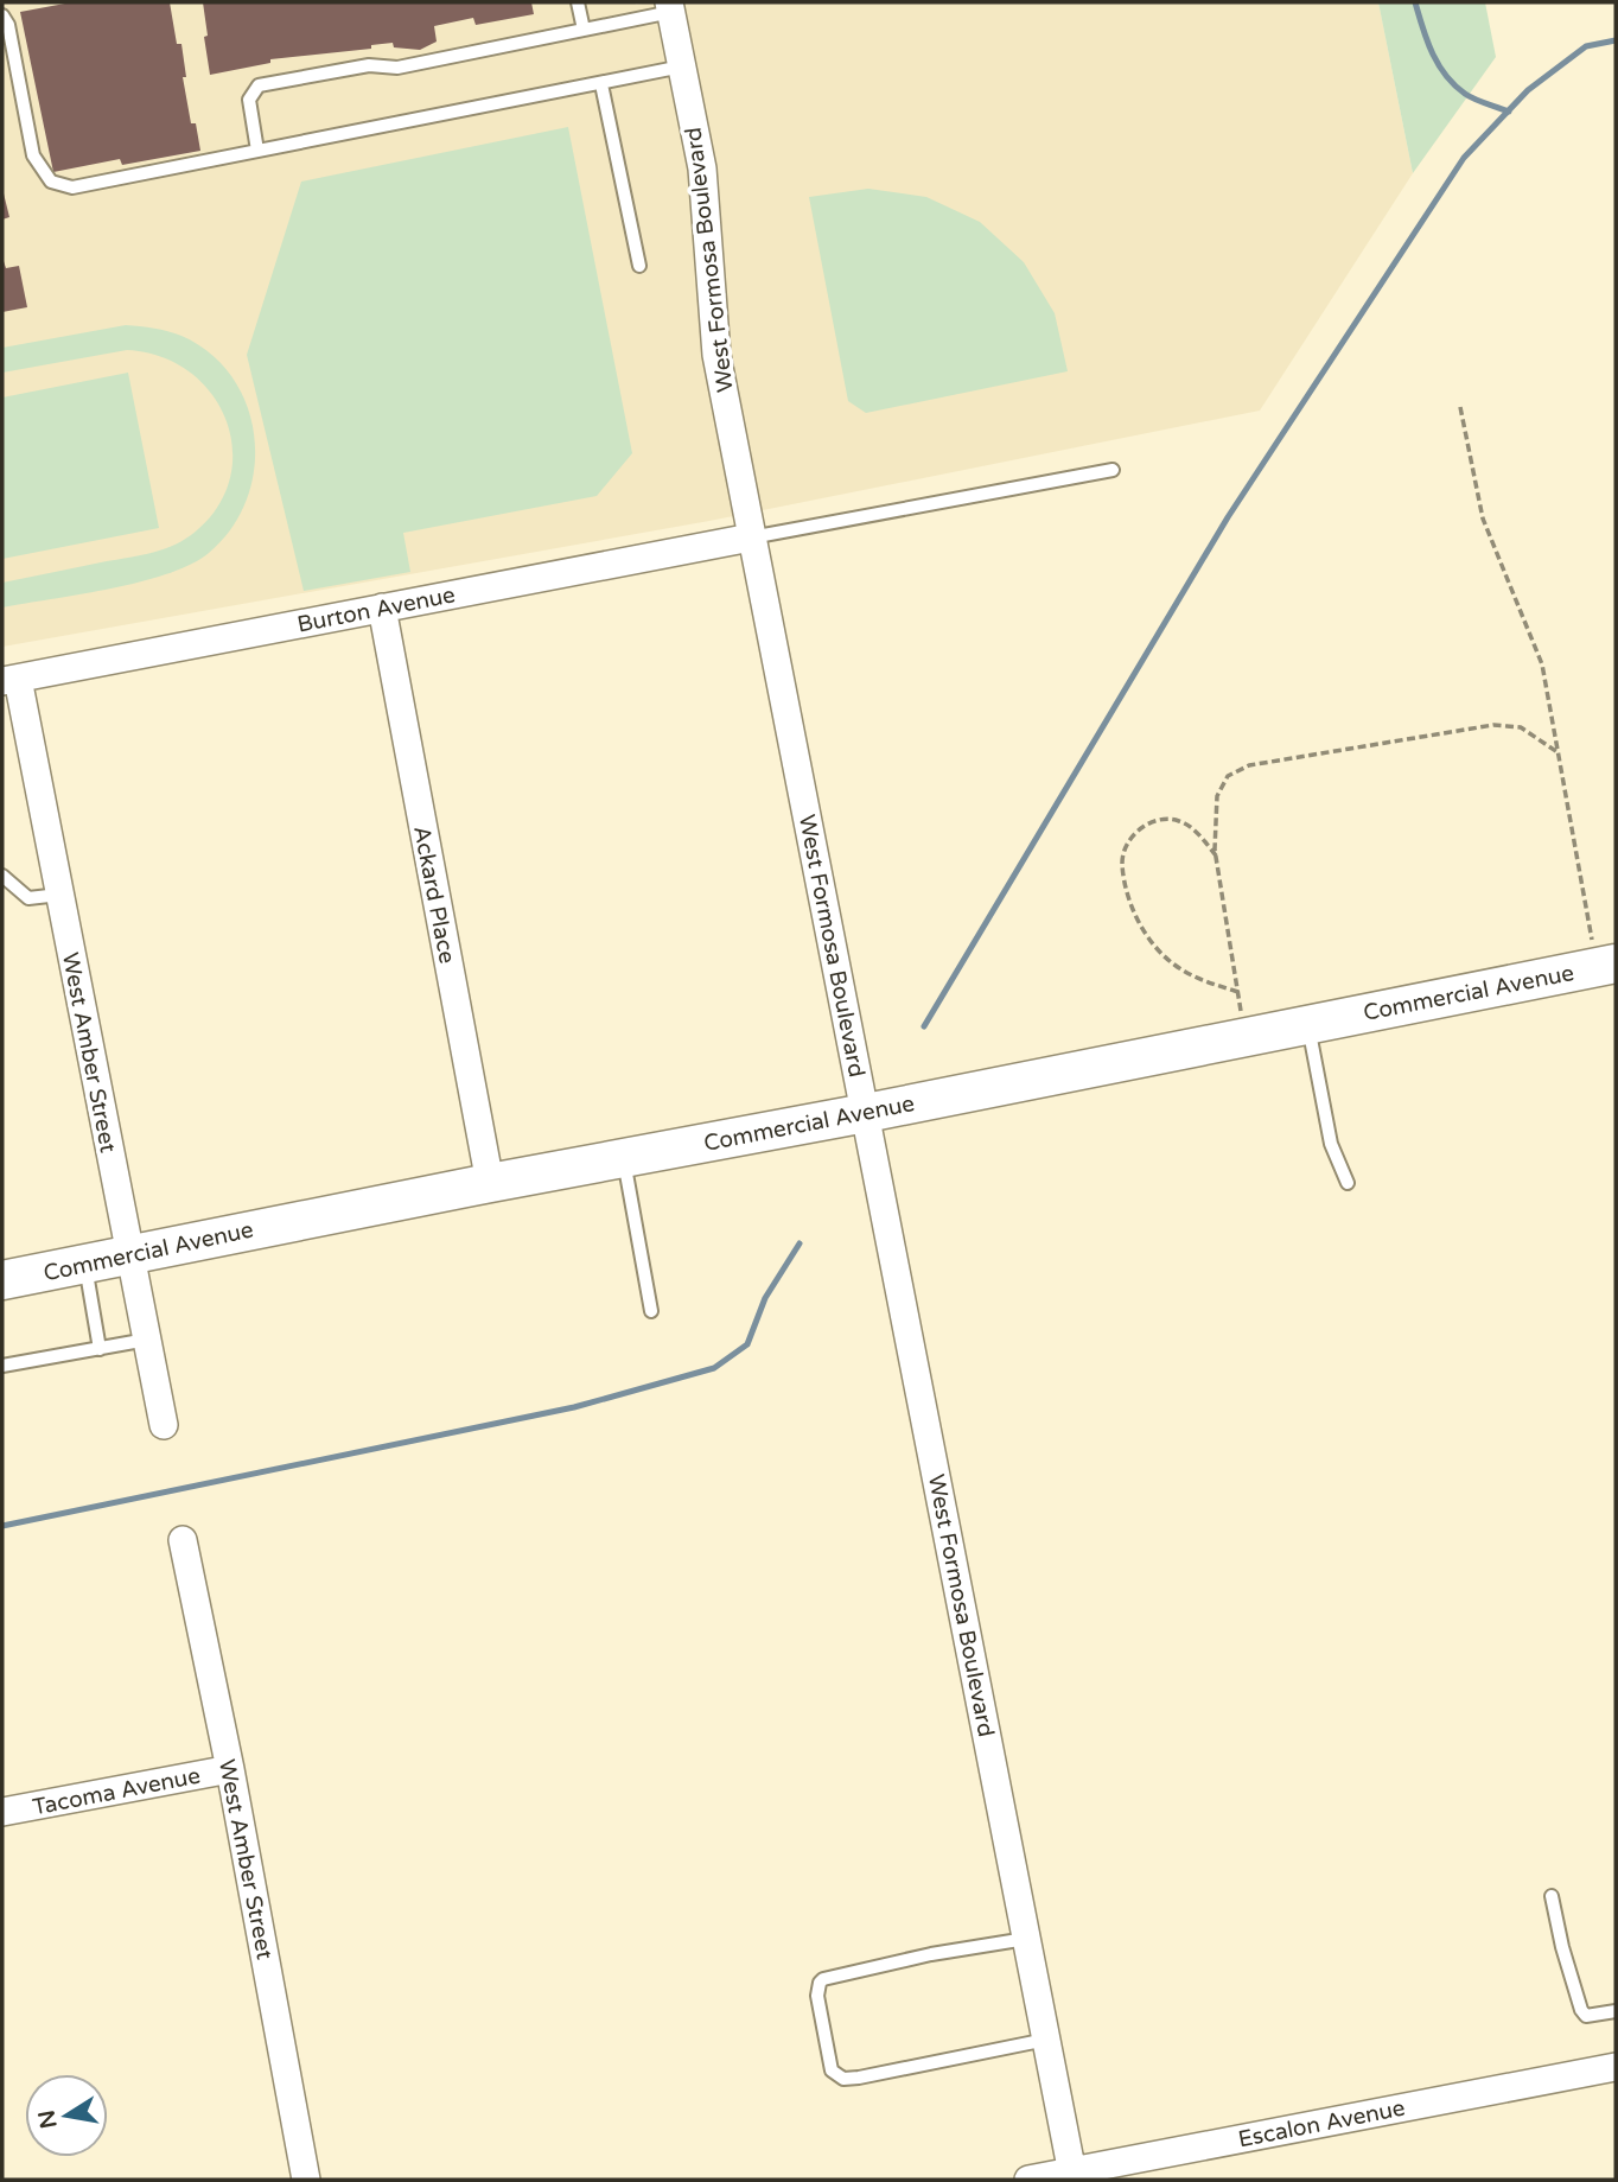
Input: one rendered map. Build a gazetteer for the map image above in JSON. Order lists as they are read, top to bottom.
{
  "streets": {
    "street": [
      "West Formosa Boulevard",
      "Burton Avenue",
      "Ackard Place",
      "Commercial Avenue",
      "West Amber Street",
      "Tacoma Avenue",
      "Escalon Avenue"
    ]
  },
  "crossings": [
    ["West Formosa Boulevard", "Burton Avenue"],
    ["West Formosa Boulevard", "Commercial Avenue"],
    ["West Formosa Boulevard", "Escalon Avenue"],
    ["Burton Avenue", "Ackard Place"],
    ["Burton Avenue", "West Amber Street"],
    ["Ackard Place", "Commercial Avenue"],
    ["Commercial Avenue", "West Amber Street"],
    ["West Amber Street", "Tacoma Avenue"]
  ],
  "north": "left"
}
